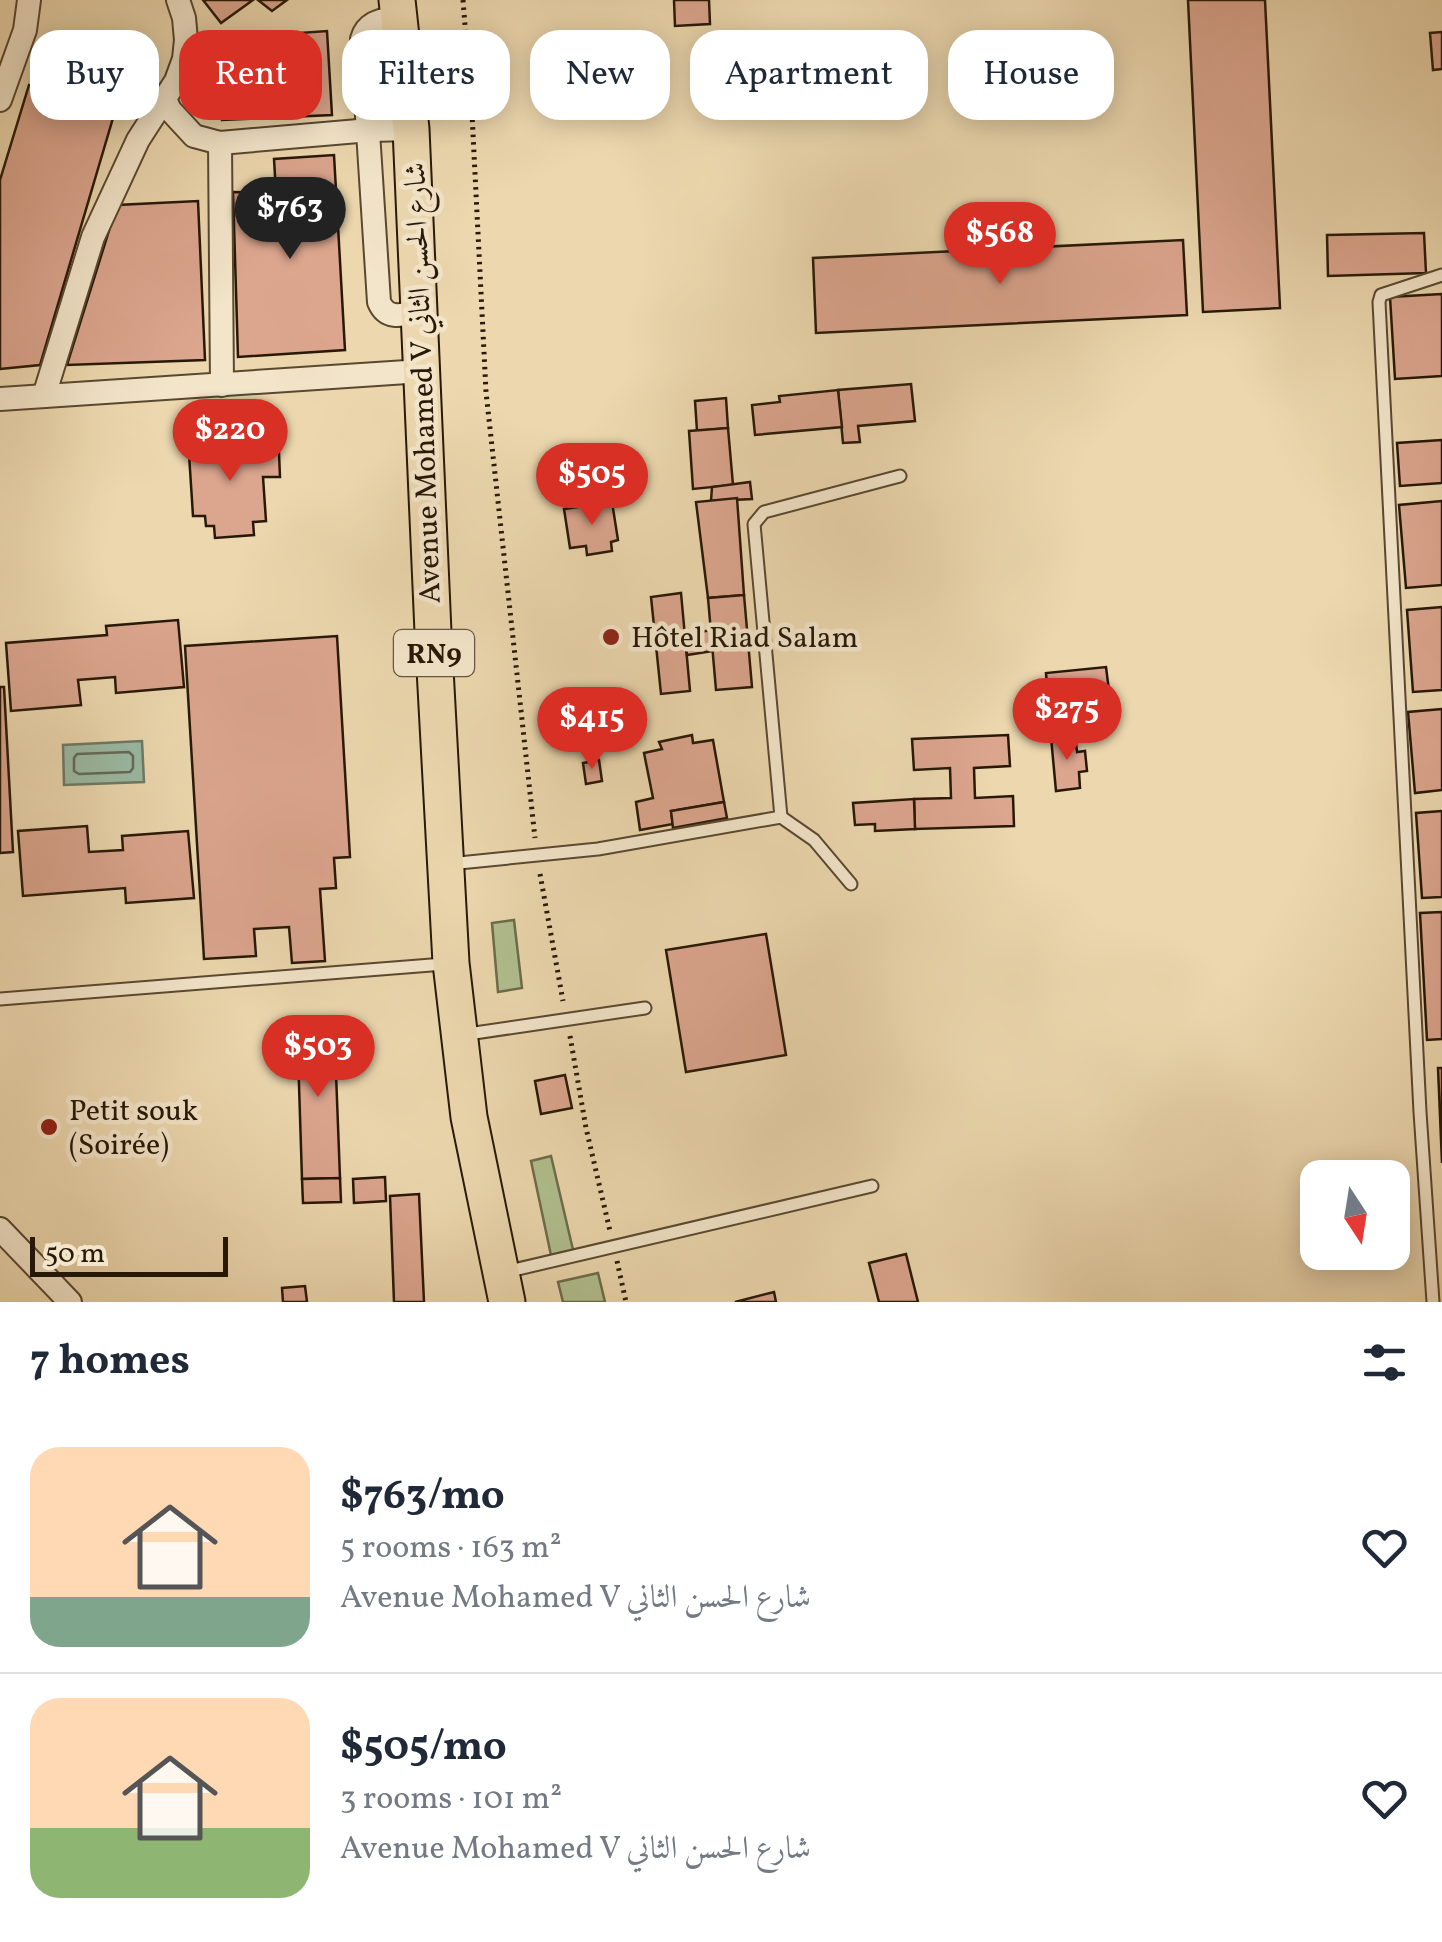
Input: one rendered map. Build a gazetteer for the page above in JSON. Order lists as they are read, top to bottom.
{
  "streets": {
    "main road": ["Avenue Mohamed V شارع الحسن الثاني", "RN9"]
  },
  "places": ["Hôtel Riad Salam", "Petit souk (Soirée)"],
  "scale_bar": "50 m",
  "north": "bottom",
  "page": {
    "chip": [
      "Buy",
      "Rent",
      "Filters",
      "New",
      "Apartment",
      "House"
    ],
    "price": [
      "$763",
      "$568",
      "$220",
      "$505",
      "$275",
      "$415",
      "$503"
    ],
    "scale": "50 m",
    "heading": "7 homes",
    "list": [
      {
        "name": "$763/mo",
        "note": "5 rooms · 163 m² · Avenue Mohamed V شارع الحسن الثاني"
      },
      {
        "name": "$505/mo",
        "note": "3 rooms · 101 m² · Avenue Mohamed V شارع الحسن الثاني"
      }
    ]
  }
}
